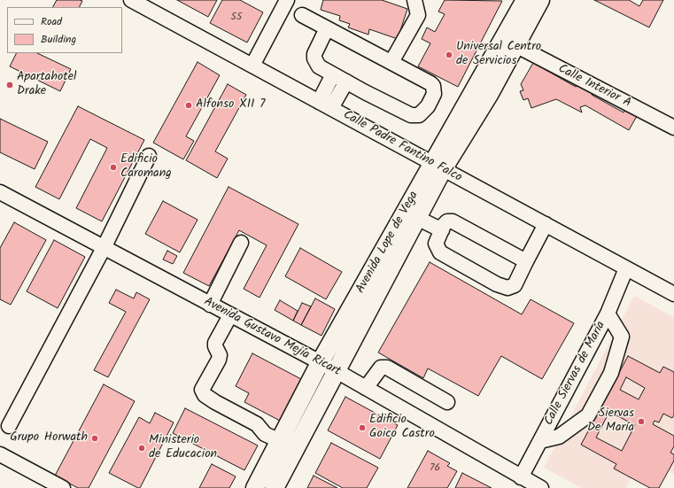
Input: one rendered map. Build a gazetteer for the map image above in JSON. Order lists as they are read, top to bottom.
{
  "streets": {
    "main road": ["Avenida Lope de Vega"],
    "street": [
      "Calle Interior A",
      "Calle Padre Fantino Falco",
      "Avenida Gustavo Mejía Ricart",
      "Calle Siervas de María"
    ]
  },
  "crossings": [
    ["Calle Interior A", "Avenida Lope de Vega"],
    ["Calle Padre Fantino Falco", "Avenida Lope de Vega"],
    ["Calle Padre Fantino Falco", "Calle Siervas de María"],
    ["Avenida Lope de Vega", "Avenida Gustavo Mejía Ricart"],
    ["Avenida Gustavo Mejía Ricart", "Calle Siervas de María"]
  ],
  "places": [
    "Universal Centro de Servicios",
    "Apartahotel Drake",
    "Alfonso XII 7",
    "Edificio Caromang",
    "Siervas De María",
    "Edificio Goico Castro",
    "Grupo Horwath",
    "Ministerio de Educacion"
  ],
  "house_numbers": ["55", "76"],
  "legend": ["Road", "Building"]
}
